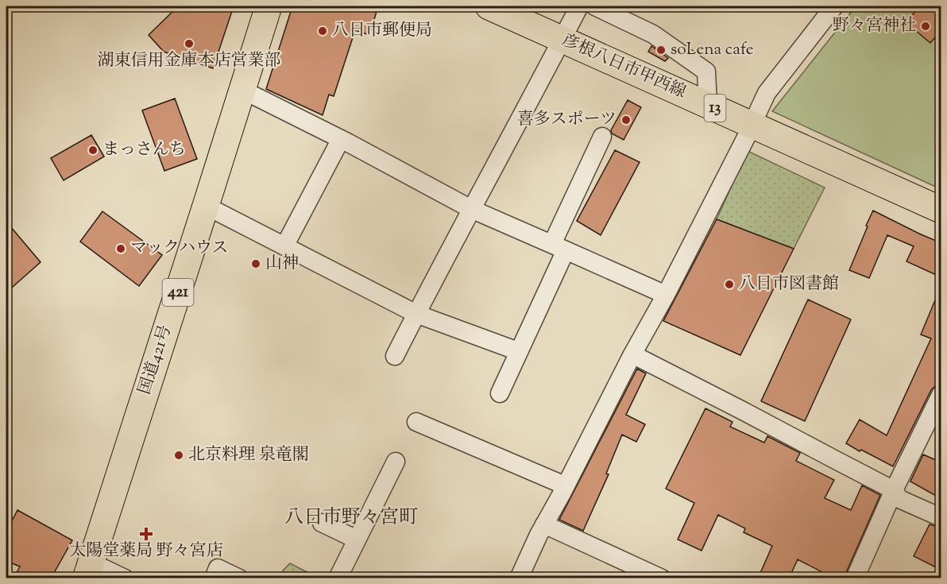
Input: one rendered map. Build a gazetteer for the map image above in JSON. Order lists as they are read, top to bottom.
{
  "streets": {
    "main road": [
      "彦根八日市甲西線",
      "13",
      "421",
      "国道421号"
    ]
  },
  "districts": ["八日市野々宮町"],
  "places": {
    "other": [
      "野々宮神社",
      "八日市郵便局",
      "湖東信用金庫本店営業部",
      "soLena cafe",
      "喜多スポーツ",
      "まっさんち",
      "マックハウス",
      "山神",
      "八日市図書館",
      "北京料理 泉竜閣"
    ],
    "health": ["太陽堂薬局 野々宮店"]
  }
}
